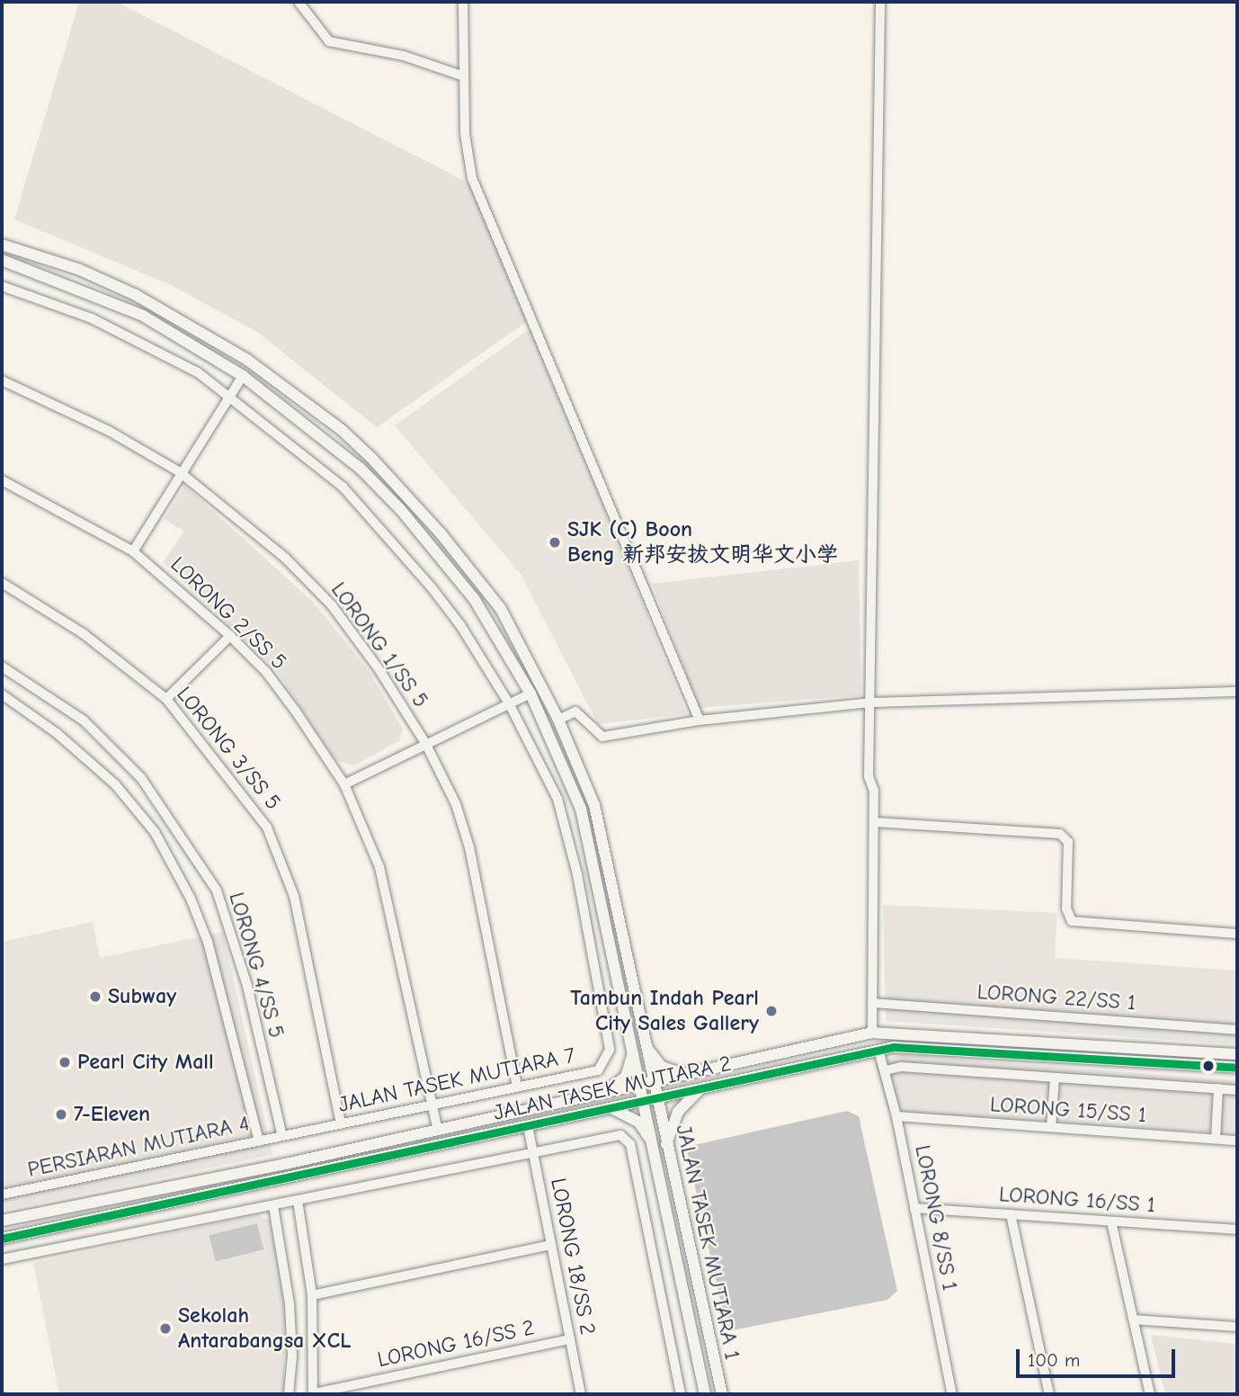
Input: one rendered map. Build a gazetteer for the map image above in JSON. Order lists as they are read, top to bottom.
{
  "streets": {
    "street": [
      "LORONG 2/SS 5",
      "LORONG 1/SS 5",
      "LORONG 3/SS 5",
      "LORONG 4/SS 5",
      "LORONG 22/SS 1",
      "JALAN TASEK MUTIARA 7",
      "JALAN TASEK MUTIARA 2",
      "LORONG 15/SS 1",
      "PERSIARAN MUTIARA 4",
      "LORONG 16/SS 1",
      "LORONG 8/SS 1",
      "JALAN TASEK MUTIARA 1",
      "LORONG 18/SS 2",
      "LORONG 16/SS 2"
    ]
  },
  "crossings": [
    ["LORONG 2/SS 5", "JALAN TASEK MUTIARA 7"],
    ["LORONG 2/SS 5", "JALAN TASEK MUTIARA 2"],
    ["LORONG 1/SS 5", "JALAN TASEK MUTIARA 7"],
    ["LORONG 3/SS 5", "JALAN TASEK MUTIARA 7"],
    ["LORONG 4/SS 5", "JALAN TASEK MUTIARA 7"],
    ["LORONG 4/SS 5", "PERSIARAN MUTIARA 4"],
    ["JALAN TASEK MUTIARA 7", "PERSIARAN MUTIARA 4"],
    ["JALAN TASEK MUTIARA 2", "LORONG 8/SS 1"],
    ["JALAN TASEK MUTIARA 2", "JALAN TASEK MUTIARA 1"],
    ["JALAN TASEK MUTIARA 2", "LORONG 18/SS 2"],
    ["LORONG 15/SS 1", "LORONG 8/SS 1"],
    ["LORONG 16/SS 1", "LORONG 8/SS 1"],
    ["LORONG 18/SS 2", "LORONG 16/SS 2"]
  ],
  "places": [
    "SJK (C) Boon Beng 新邦安拔文明华文小学",
    "Subway",
    "Tambun Indah Pearl City Sales Gallery",
    "Pearl City Mall",
    "7-Eleven",
    "Sekolah Antarabangsa XCL"
  ],
  "scale_bar": "100 m"
}
